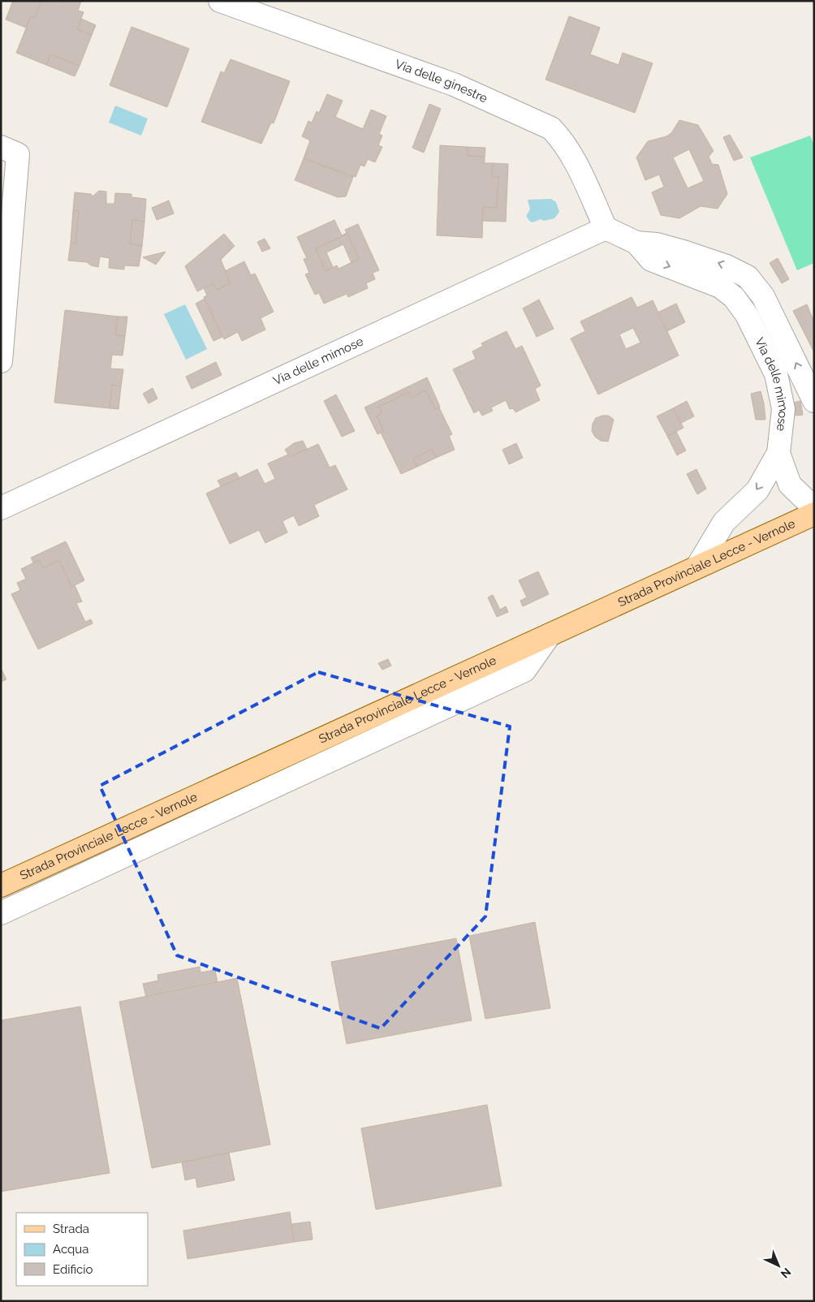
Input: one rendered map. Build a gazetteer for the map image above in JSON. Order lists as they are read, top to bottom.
{
  "streets": {
    "main road": ["Strada Provinciale Lecce - Vernole"],
    "street": ["Via delle ginestre", "Via delle mimose"]
  },
  "crossings": [
    ["Via delle ginestre", "Via delle mimose"],
    ["Via delle mimose", "Strada Provinciale Lecce - Vernole"]
  ],
  "legend": ["Strada", "Acqua", "Edificio"],
  "north": "bottom right"
}
